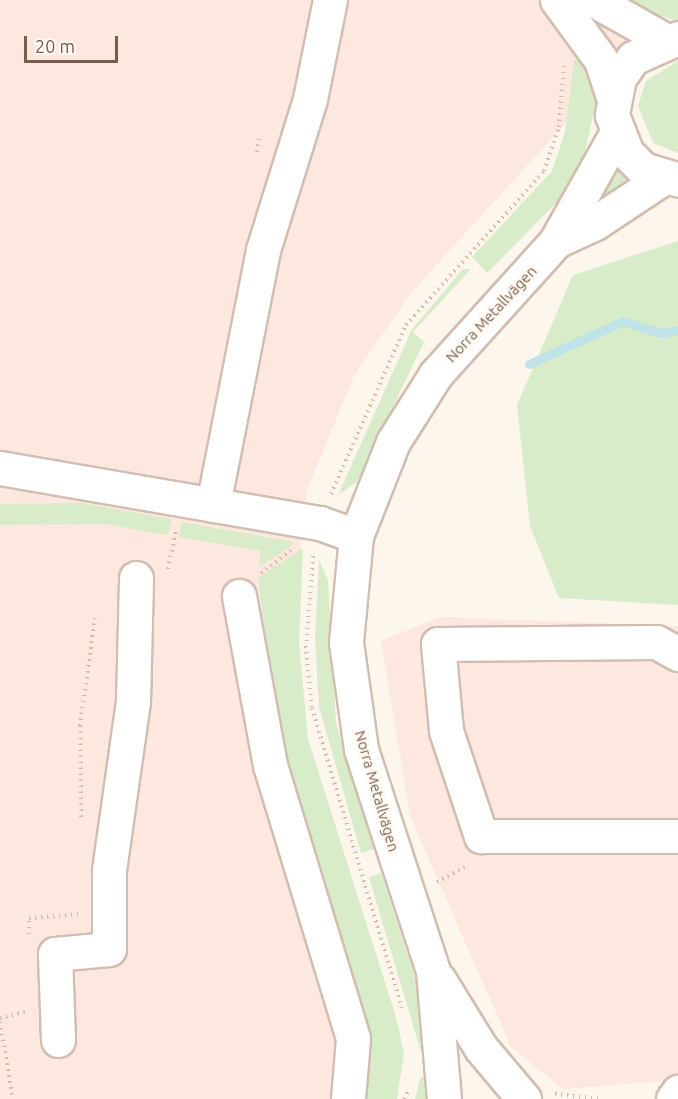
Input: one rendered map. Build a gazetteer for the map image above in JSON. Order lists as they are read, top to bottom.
{
  "streets": {
    "street": ["Norra Metallvägen"]
  },
  "scale_bar": "20 m"
}
